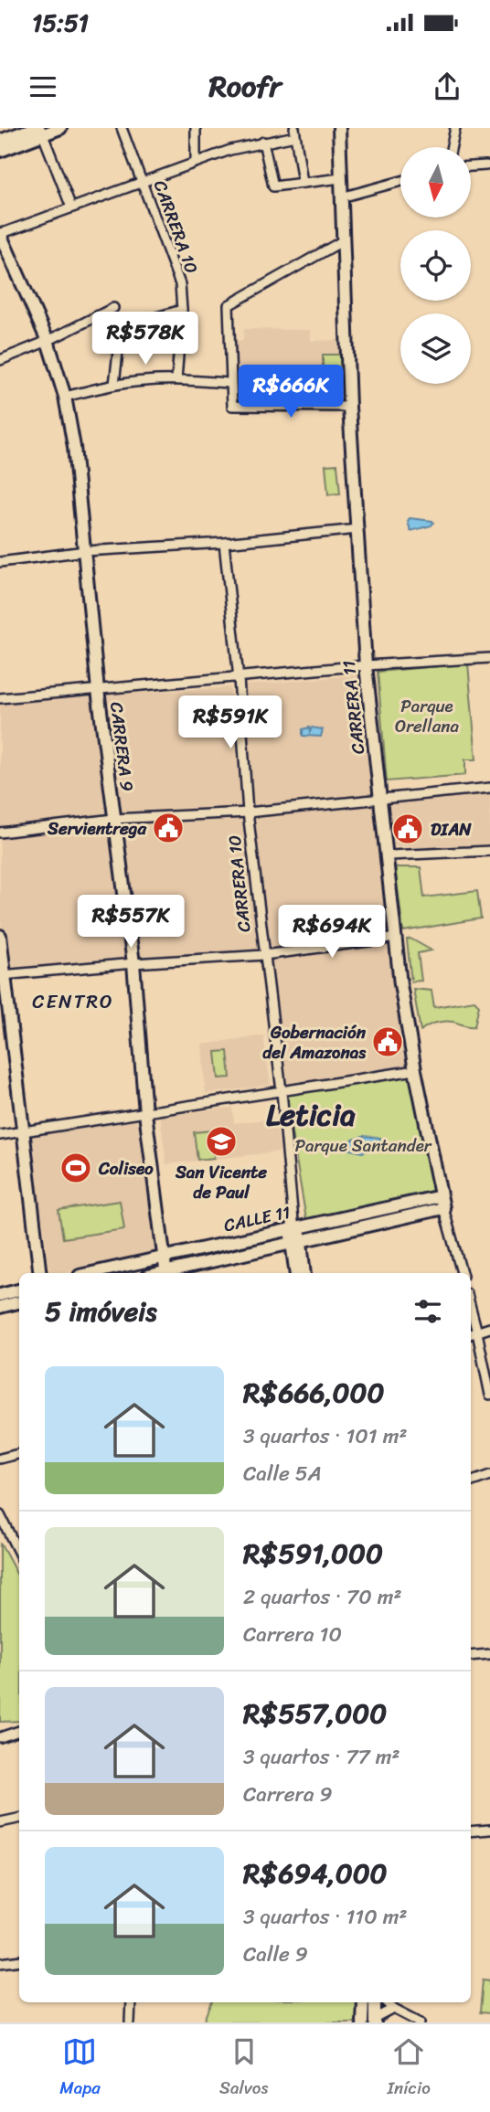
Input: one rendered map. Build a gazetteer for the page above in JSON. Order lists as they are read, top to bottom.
{
  "streets": {
    "street": [
      "CARRERA 10",
      "CARRERA 11",
      "CARRERA 9",
      "CALLE 11"
    ]
  },
  "crossings": [
    ["CARRERA 10", "CALLE 11"],
    ["CARRERA 11", "CALLE 11"],
    ["CARRERA 9", "CALLE 11"]
  ],
  "districts": ["CENTRO", "Leticia"],
  "parks": ["Parque Orellana", "Parque Santander"],
  "places": {
    "public building": ["Servientrega", "DIAN", "Gobernación del Amazonas"],
    "school or university": ["San Vicente de Paul"],
    "sports": ["Coliseo"]
  },
  "north": "bottom",
  "page": {
    "status": "15:51",
    "header": "Roofr",
    "price": [
      "R$578K",
      "R$666K",
      "R$591K",
      "R$557K",
      "R$694K"
    ],
    "heading": "5 imóveis",
    "list": [
      {
        "name": "R$666,000",
        "note": "3 quartos · 101 m² · Calle 5A"
      },
      {
        "name": "R$591,000",
        "note": "2 quartos · 70 m² · Carrera 10"
      },
      {
        "name": "R$557,000",
        "note": "3 quartos · 77 m² · Carrera 9"
      },
      {
        "name": "R$694,000",
        "note": "3 quartos · 110 m² · Calle 9"
      }
    ],
    "tabs": ["Mapa", "Salvos", "Início"]
  }
}
